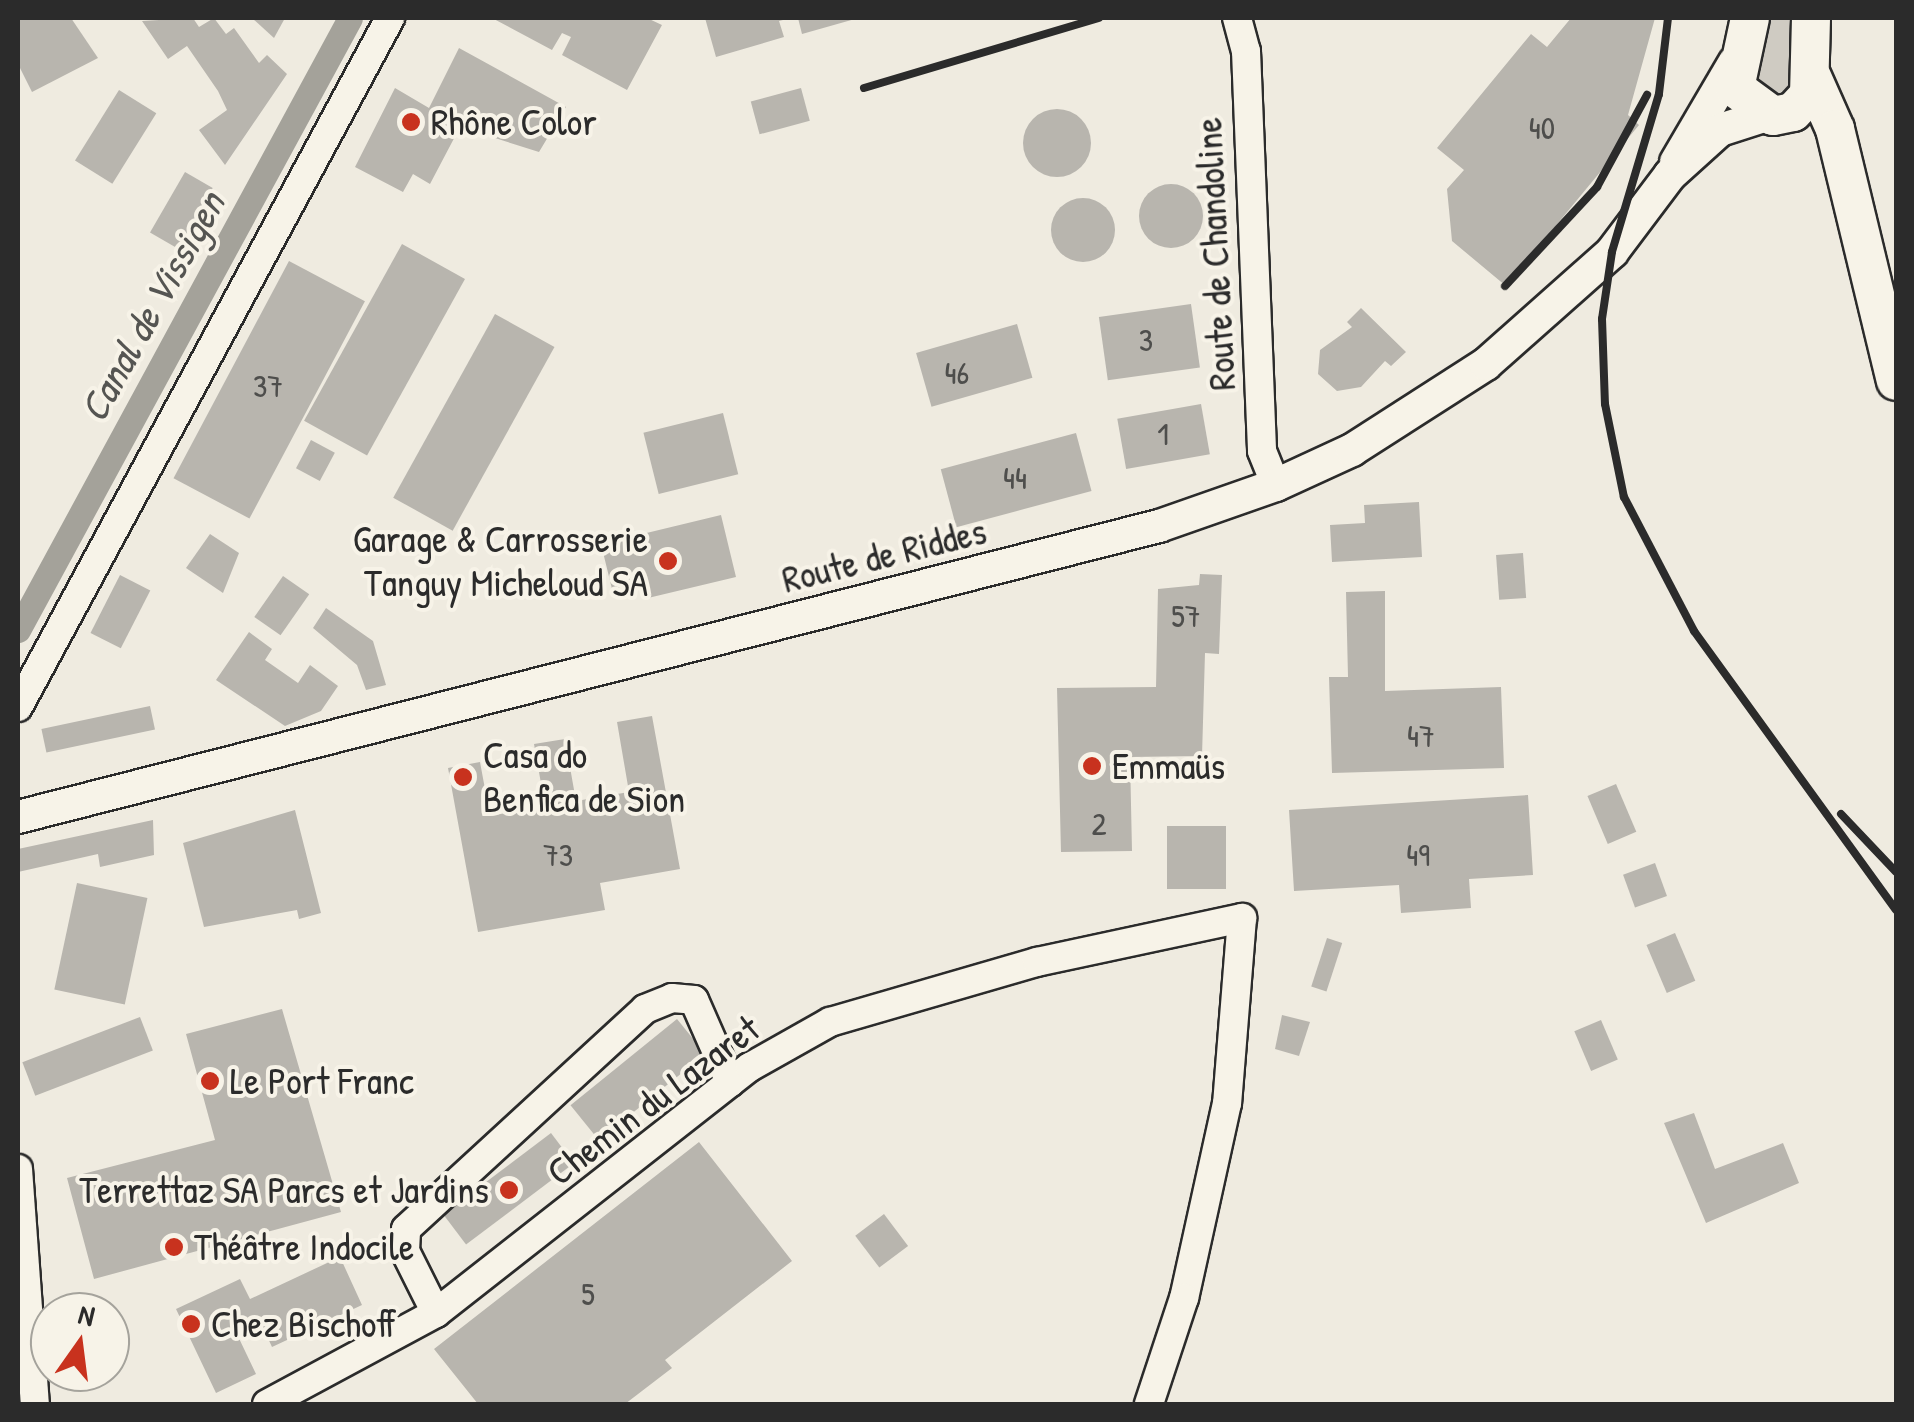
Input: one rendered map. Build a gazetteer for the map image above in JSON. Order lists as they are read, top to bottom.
{
  "streets": {
    "street": ["Route de Chandoline", "Route de Riddes", "Chemin du Lazaret"]
  },
  "crossings": [
    ["Route de Chandoline", "Route de Riddes"]
  ],
  "water": ["Canal de Vissigen"],
  "places": [
    "Rhône Color",
    "Garage & Carrosserie Tanguy Micheloud SA",
    "Emmaüs",
    "Casa do Benfica de Sion",
    "Le Port Franc",
    "Terrettaz SA Parcs et Jardins",
    "Théâtre Indocile",
    "Chez Bischoff"
  ],
  "house_numbers": [
    "40",
    "3",
    "46",
    "37",
    "1",
    "44",
    "57",
    "47",
    "2",
    "73",
    "49",
    "5"
  ],
  "north": "top"
}
